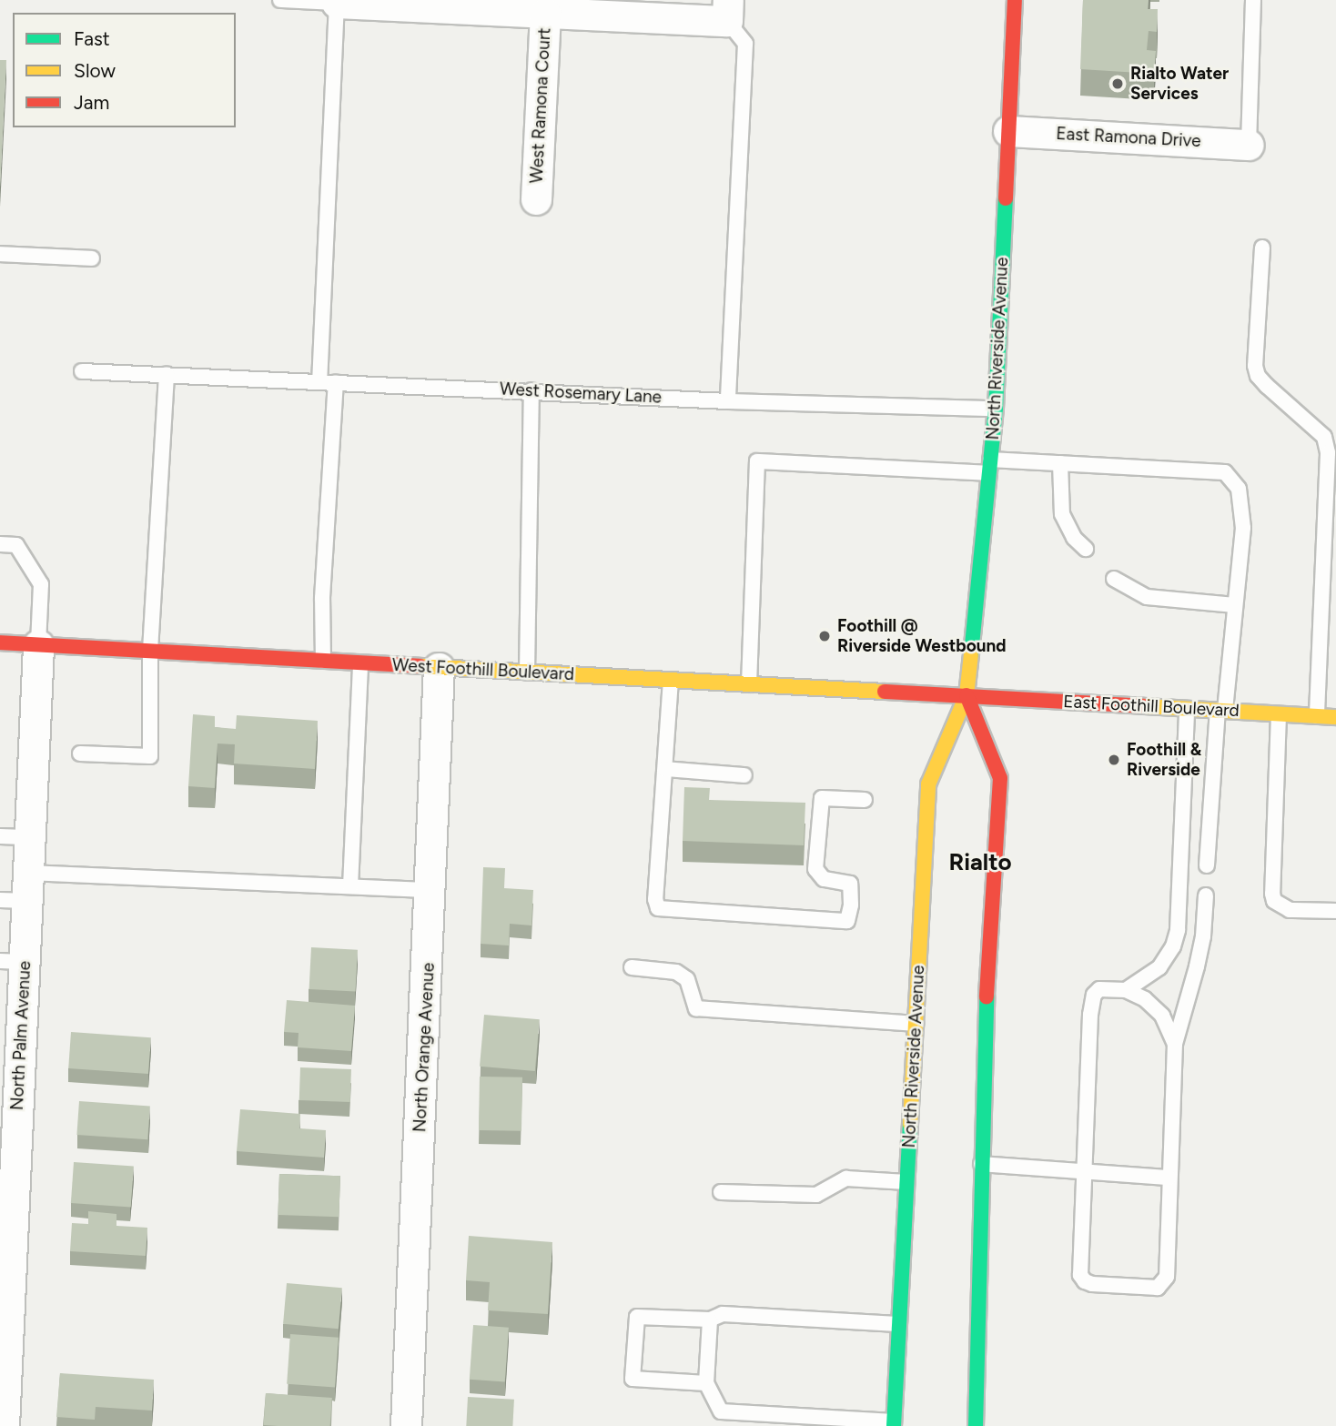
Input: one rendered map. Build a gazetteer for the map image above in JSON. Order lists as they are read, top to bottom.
{
  "streets": {
    "main road": ["North Riverside Avenue", "West Foothill Boulevard", "East Foothill Boulevard"],
    "street": [
      "West Ramona Court",
      "East Ramona Drive",
      "North Palm Avenue",
      "North Orange Avenue"
    ],
    "lane": ["West Rosemary Lane"]
  },
  "crossings": [
    ["East Ramona Drive", "North Riverside Avenue"],
    ["North Riverside Avenue", "West Rosemary Lane"],
    ["North Riverside Avenue", "West Foothill Boulevard"],
    ["North Riverside Avenue", "East Foothill Boulevard"],
    ["West Foothill Boulevard", "East Foothill Boulevard"],
    ["West Foothill Boulevard", "North Palm Avenue"],
    ["West Foothill Boulevard", "North Orange Avenue"]
  ],
  "districts": ["Rialto"],
  "places": ["Rialto Water Services", "Foothill @ Riverside Westbound", "Foothill & Riverside"],
  "legend": ["Fast", "Slow", "Jam"]
}
